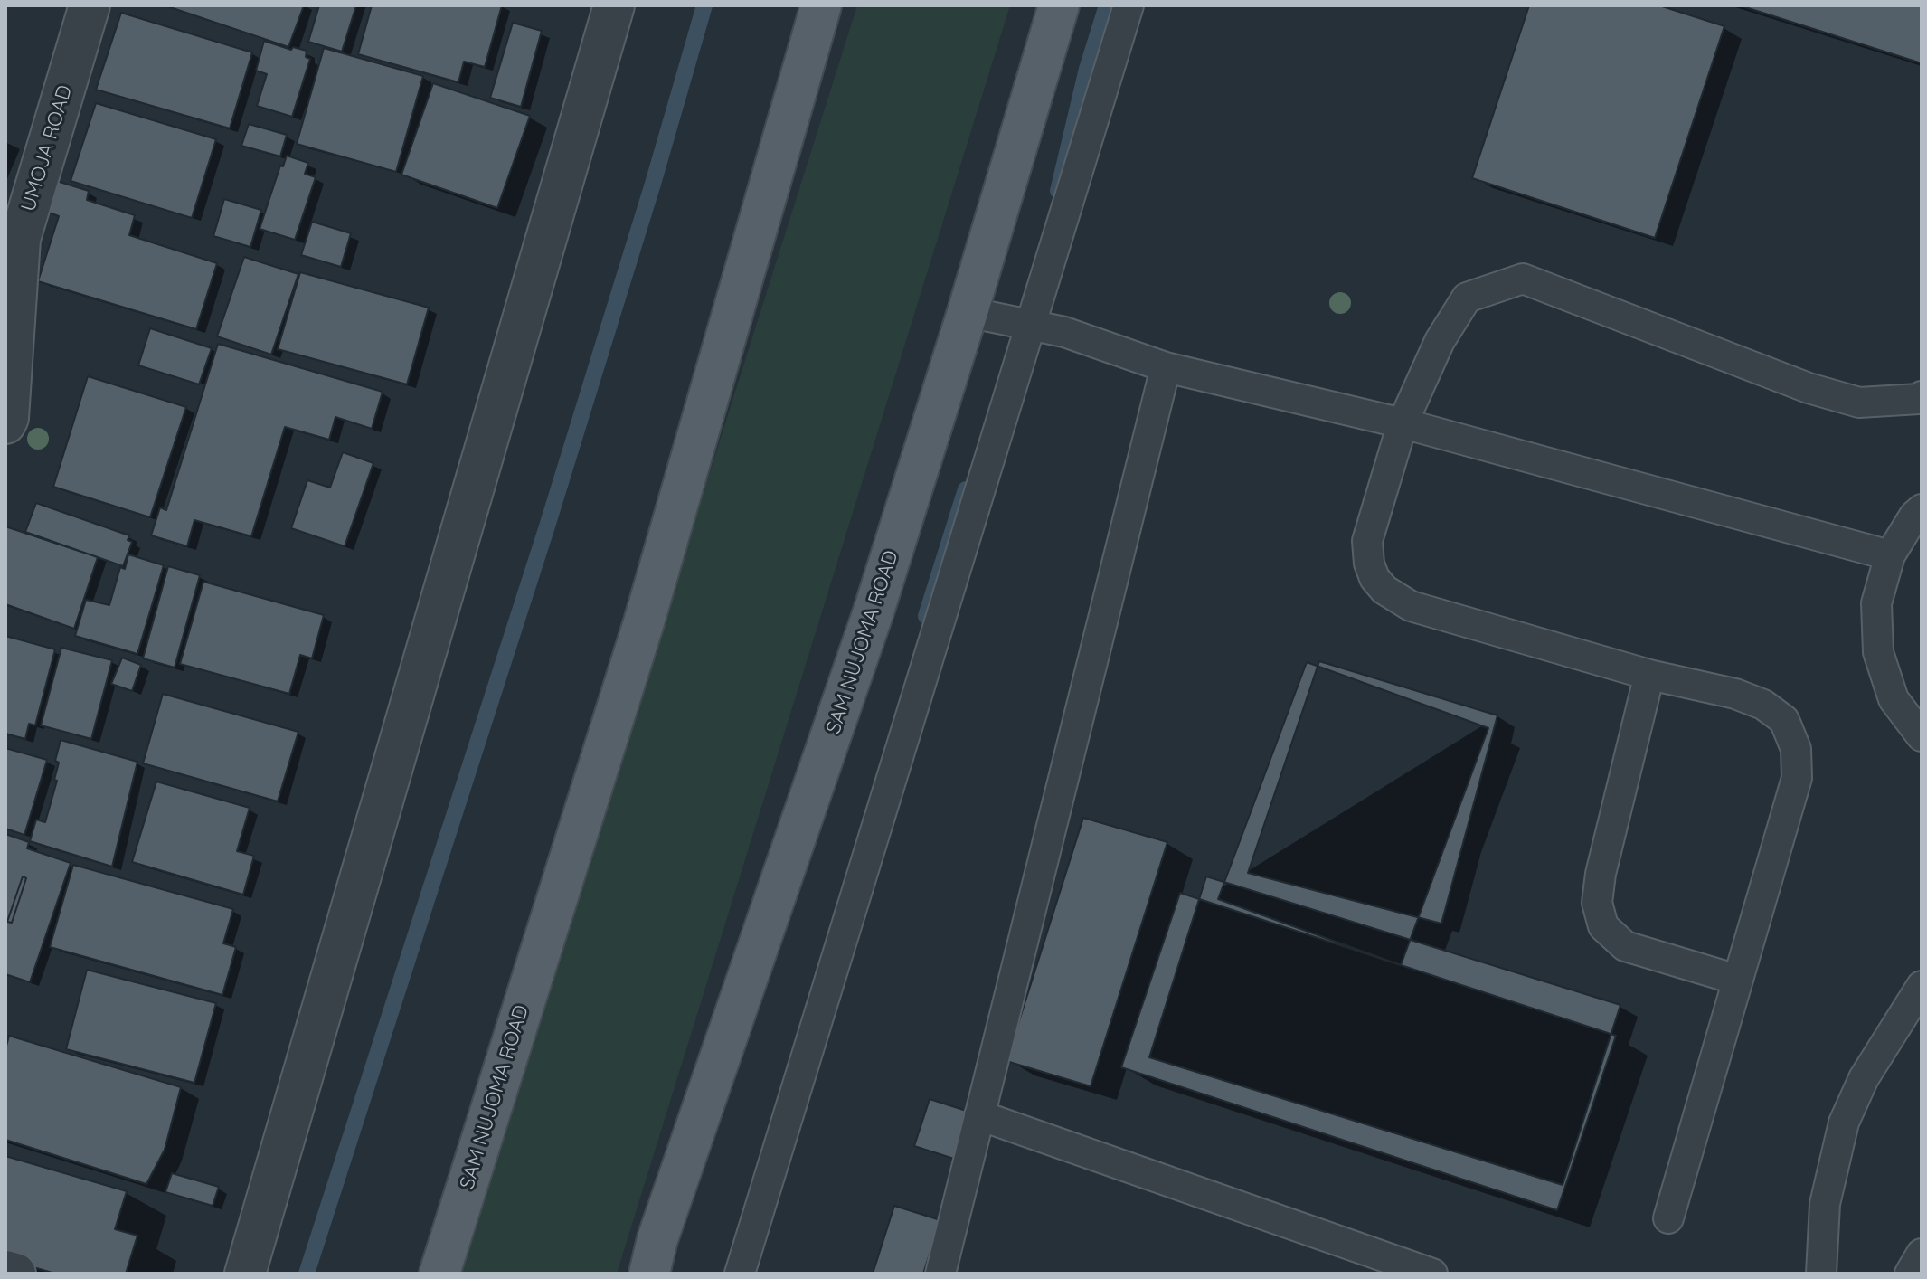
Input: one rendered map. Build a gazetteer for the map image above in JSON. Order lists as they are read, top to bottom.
{
  "streets": {
    "main road": ["SAM NUJOMA ROAD"],
    "street": ["UMOJA ROAD"]
  }
}
